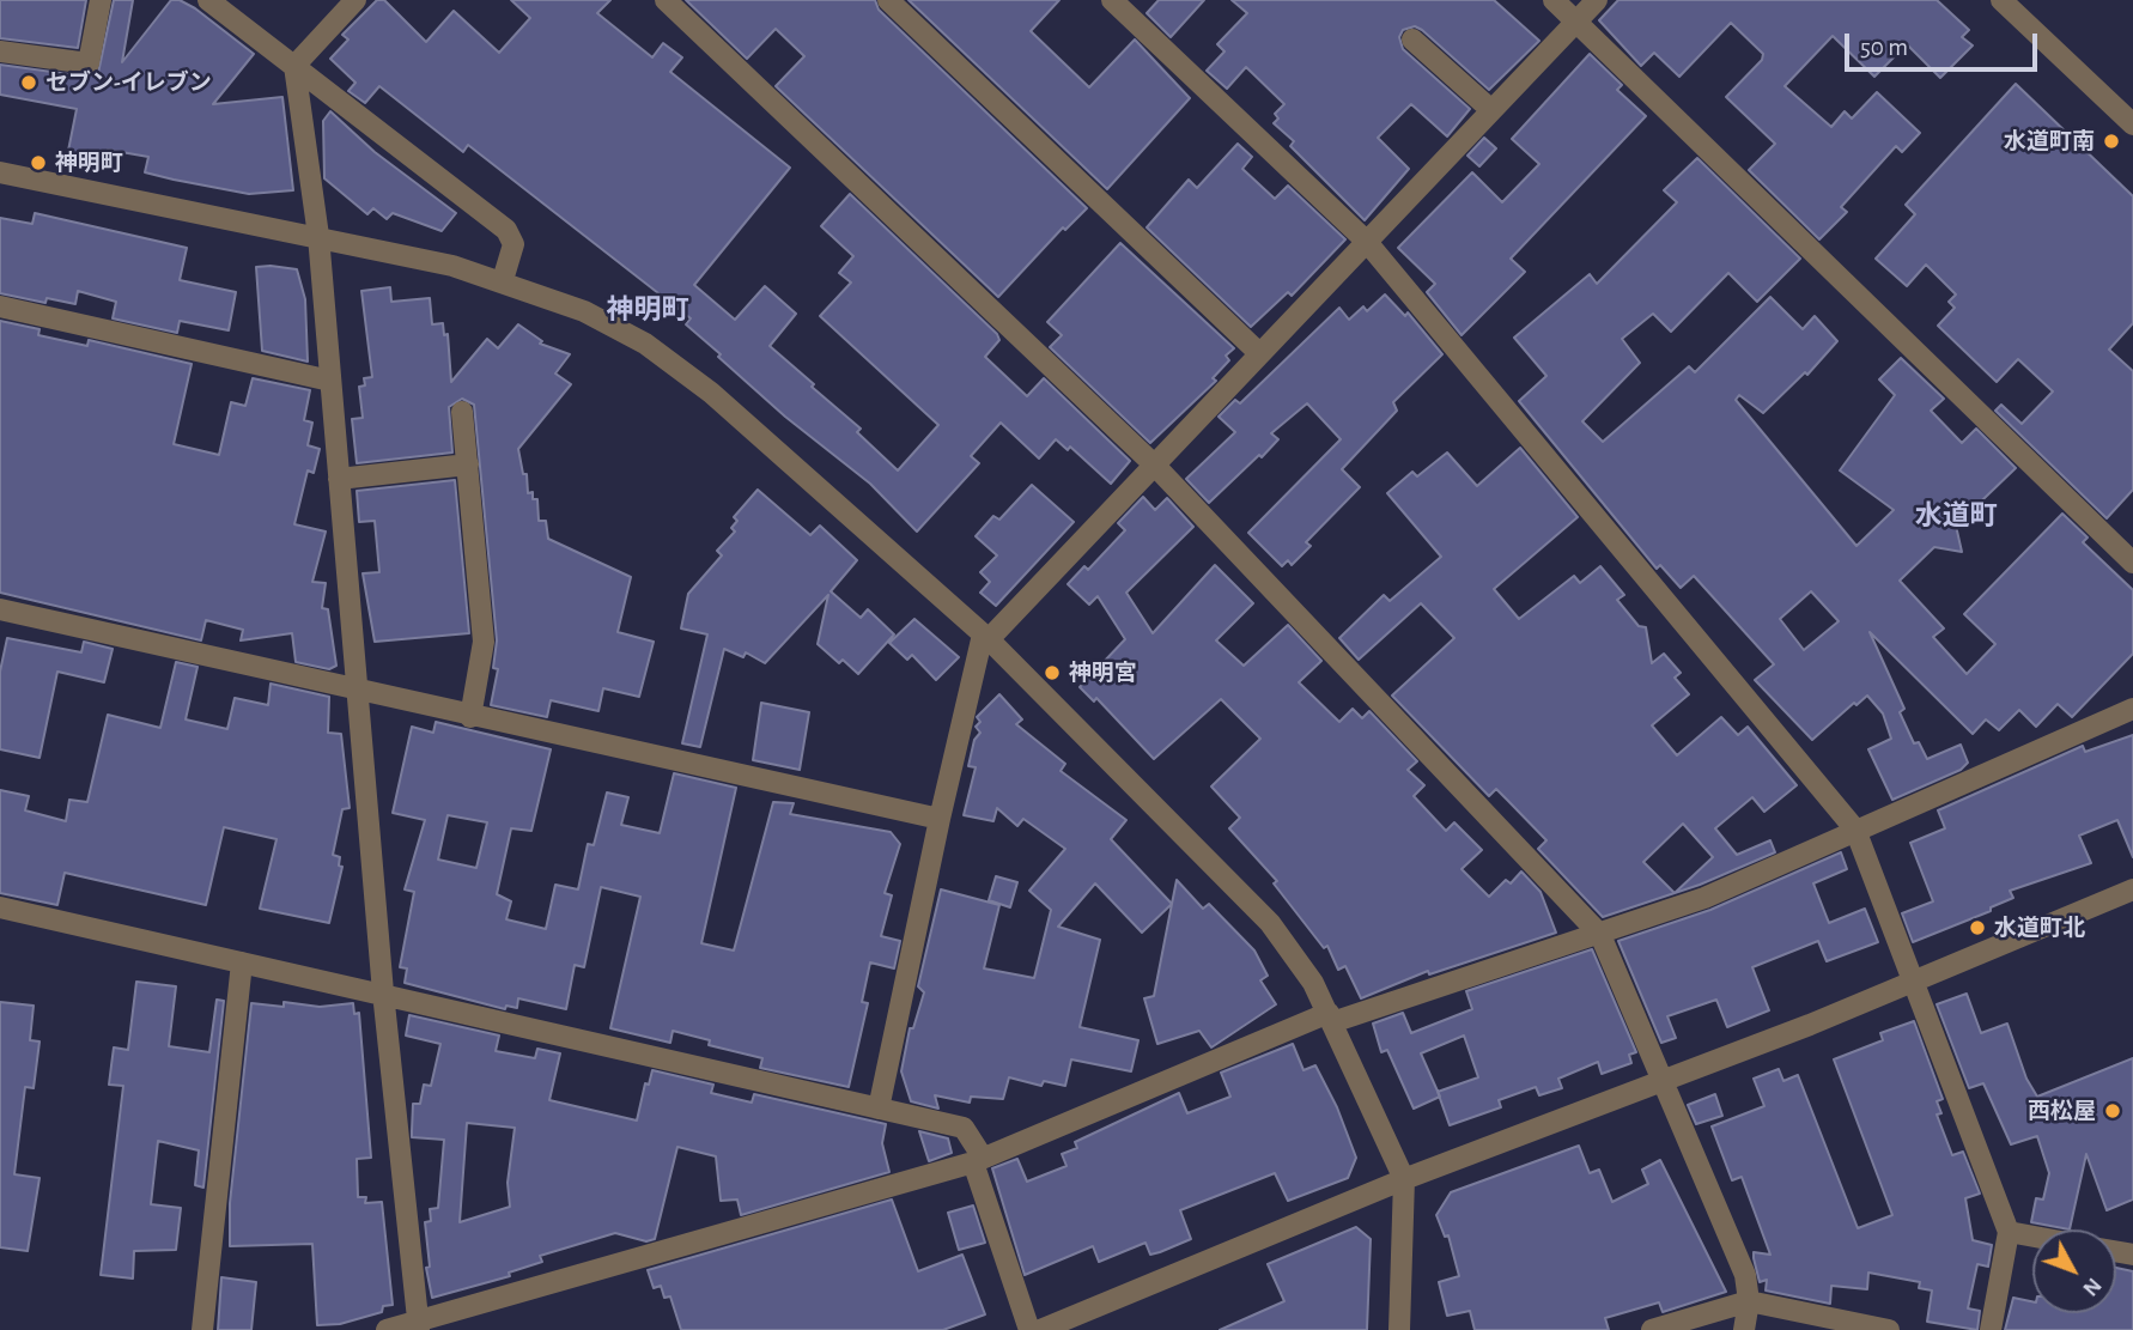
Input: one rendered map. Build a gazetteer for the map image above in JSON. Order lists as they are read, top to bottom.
{
  "districts": ["神明町", "水道町"],
  "places": [
    "セブン-イレブン",
    "水道町南",
    "神明町",
    "神明宮",
    "水道町北",
    "西松屋"
  ],
  "scale_bar": "50 m",
  "north": "bottom right"
}
